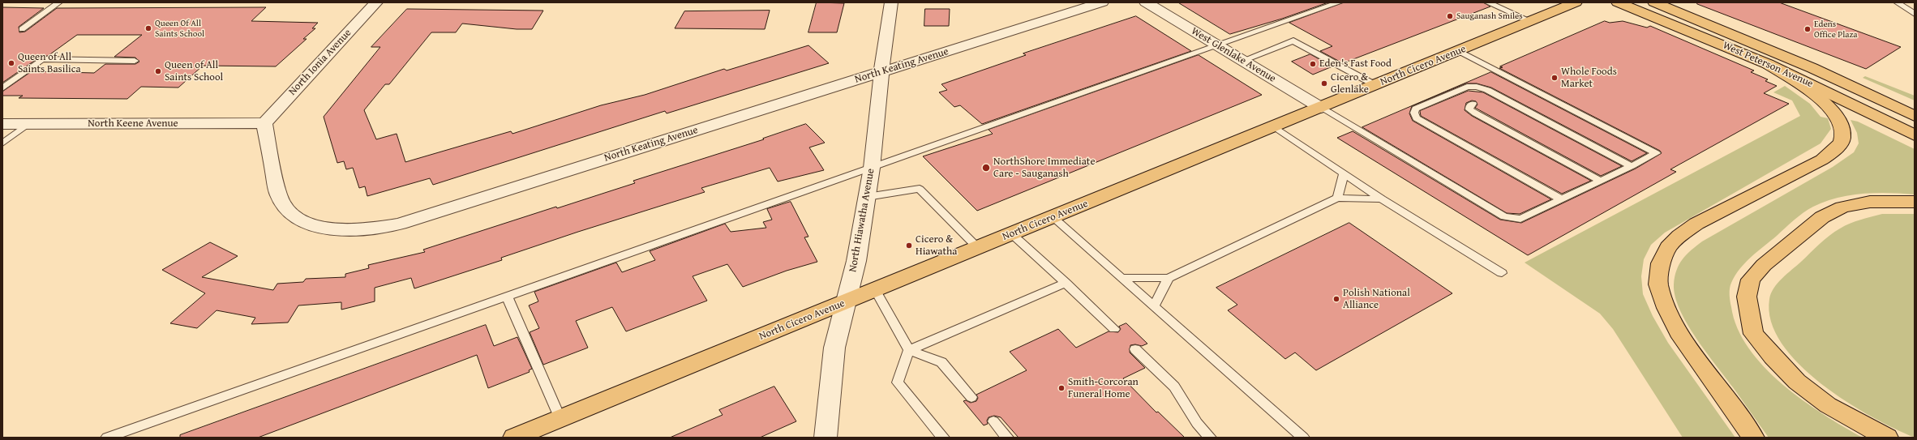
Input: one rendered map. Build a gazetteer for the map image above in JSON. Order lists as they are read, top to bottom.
{
  "streets": {
    "main road": ["West Peterson Avenue", "North Cicero Avenue"],
    "street": [
      "West Glenlake Avenue",
      "North Ionia Avenue",
      "North Keating Avenue",
      "North Keene Avenue",
      "North Hiawatha Avenue"
    ]
  },
  "crossings": [
    ["West Glenlake Avenue", "North Cicero Avenue"],
    ["North Ionia Avenue", "North Keating Avenue"],
    ["North Ionia Avenue", "North Keene Avenue"],
    ["North Keating Avenue", "North Keene Avenue"],
    ["North Keating Avenue", "North Hiawatha Avenue"],
    ["North Cicero Avenue", "North Hiawatha Avenue"]
  ],
  "places": [
    "Sauganash Smiles",
    "Queen Of All Saints School",
    "Edens Office Plaza",
    "Queen of All Saints Basilica",
    "Eden's Fast Food",
    "Queen of All Saints School",
    "Whole Foods Market",
    "Cicero & Glenlake",
    "NorthShore Immediate Care - Sauganash",
    "Cicero & Hiawatha",
    "Polish National Alliance",
    "Smith-Corcoran Funeral Home"
  ]
}
